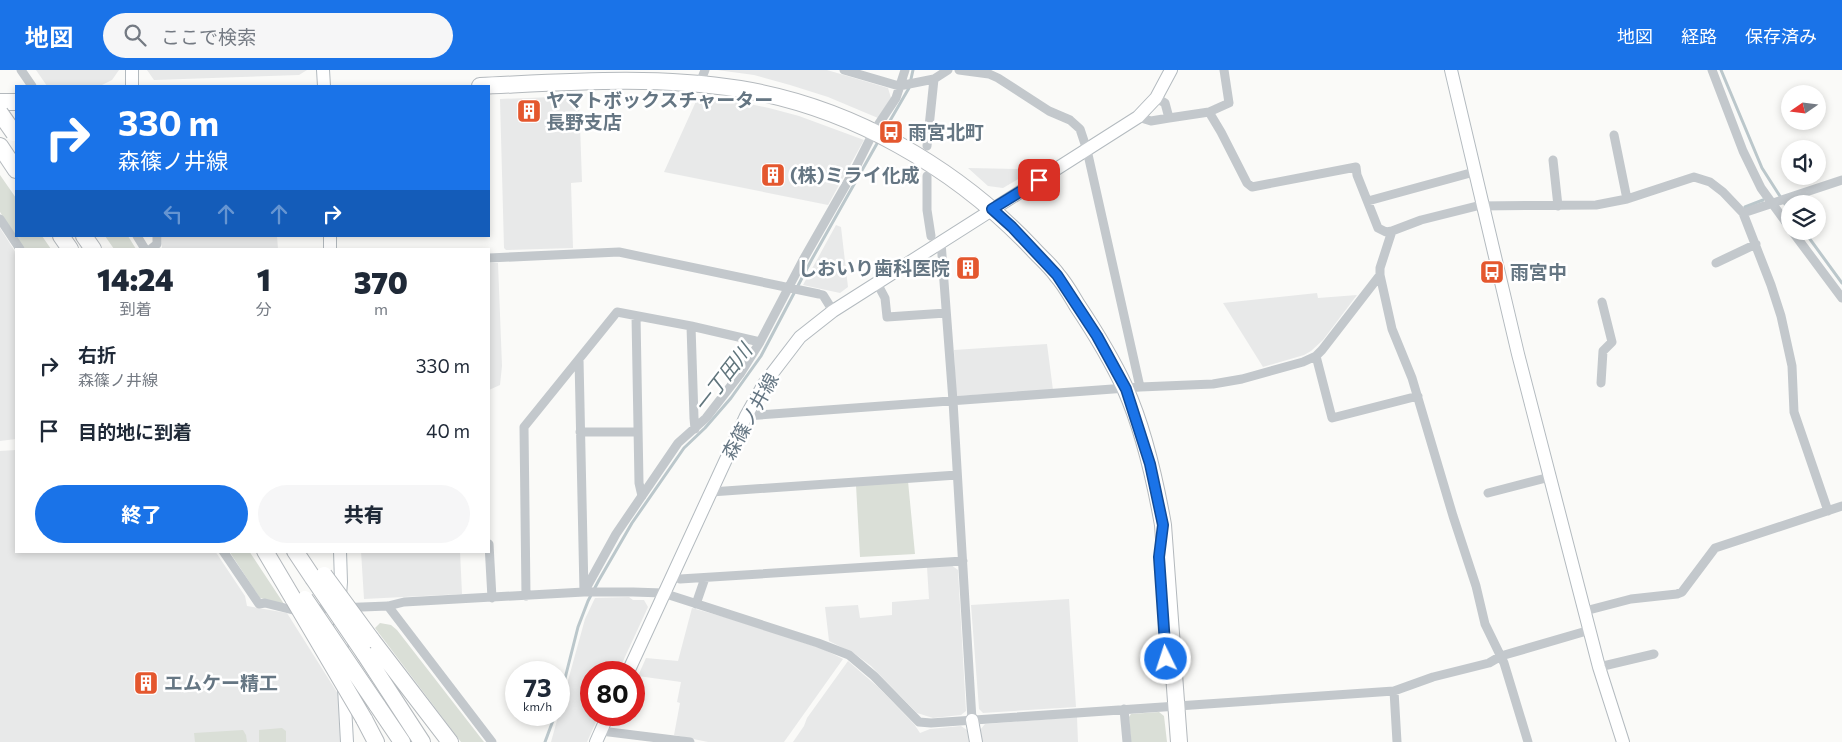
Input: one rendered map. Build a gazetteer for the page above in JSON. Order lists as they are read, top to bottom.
{
  "streets": {
    "street": ["森篠ノ井線"]
  },
  "water": ["一丁田川"],
  "places": {
    "building": [
      "ヤマトボックスチャーター 長野支店",
      "(株)ミライ化成",
      "しおいり歯科医院",
      "エムケー精工"
    ],
    "bus stop": ["雨宮北町", "雨宮中"]
  },
  "north": "left",
  "page": {
    "header": "地図",
    "search": "ここで検索",
    "nav": ["地図", "経路", "保存済み"],
    "turn": ["330 m", "森篠ノ井線"],
    "eta": [
      "14:24",
      "到着",
      "1",
      "分",
      "370",
      "m"
    ],
    "list": [
      {
        "name": "右折",
        "note": "森篠ノ井線",
        "value": "330 m"
      },
      {
        "name": "目的地に到着",
        "value": "40 m"
      }
    ],
    "buttons": ["終了", "共有"],
    "speed": "73 km/h",
    "limit": "80"
  }
}
